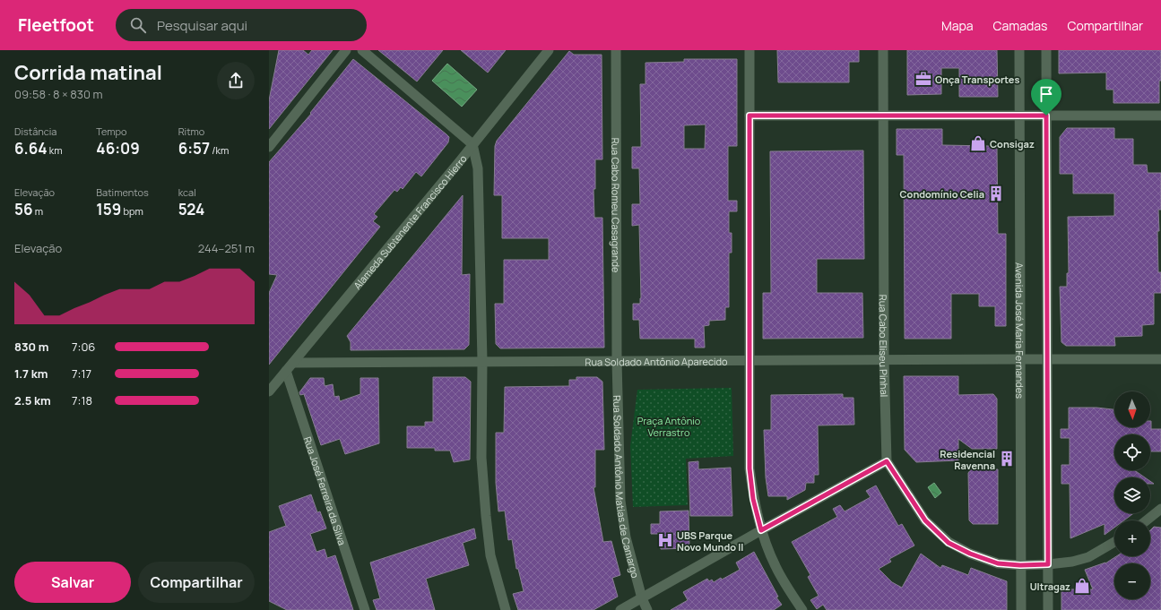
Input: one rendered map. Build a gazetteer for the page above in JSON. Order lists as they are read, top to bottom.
{
  "streets": {
    "street": [
      "Rua Cabo Romeu Casagrande",
      "Alameda Subtenente Francisco Hierro",
      "Avenida José Maria Fernandes",
      "Rua Cabo Eliseu Pinhal",
      "Rua Soldado Antônio Aparecido",
      "Rua Soldado Antônio Matias de Camargo",
      "Rua José Ferreira da Silva"
    ]
  },
  "crossings": [
    ["Rua Cabo Romeu Casagrande", "Rua Soldado Antônio Aparecido"],
    ["Rua Cabo Romeu Casagrande", "Rua Soldado Antônio Matias de Camargo"],
    ["Alameda Subtenente Francisco Hierro", "Rua Soldado Antônio Aparecido"],
    ["Alameda Subtenente Francisco Hierro", "Rua José Ferreira da Silva"],
    ["Avenida José Maria Fernandes", "Rua Soldado Antônio Aparecido"],
    ["Rua Cabo Eliseu Pinhal", "Rua Soldado Antônio Aparecido"],
    ["Rua Soldado Antônio Aparecido", "Rua Soldado Antônio Matias de Camargo"]
  ],
  "parks": ["Praça Antônio Verrastro"],
  "places": {
    "office": ["Onça Transportes"],
    "shop": ["Consigaz", "Ultragaz"],
    "building": ["Condomínio Celia", "Residencial Ravenna"],
    "hospital": ["UBS Parque Novo Mundo II"]
  },
  "north": "bottom",
  "page": {
    "header": "Fleetfoot",
    "search": "Pesquisar aqui",
    "nav": ["Mapa", "Camadas", "Compartilhar"],
    "heading": ["Corrida matinal", "09:58 · 8 × 830 m"],
    "stats": [
      ["Distância", "6.64 km"],
      ["Tempo", "46:09"],
      ["Ritmo", "6:57 /km"],
      ["Elevação", "56 m"],
      ["Batimentos", "159 bpm"],
      ["kcal", "524"]
    ],
    "chart": ["Elevação", "244–251 m"],
    "list": [
      {
        "name": "830 m",
        "note": "7:06"
      },
      {
        "name": "1.7 km",
        "note": "7:17"
      },
      {
        "name": "2.5 km",
        "note": "7:18"
      }
    ],
    "map_buttons": ["+", "−"],
    "buttons": ["Salvar", "Compartilhar"]
  }
}
